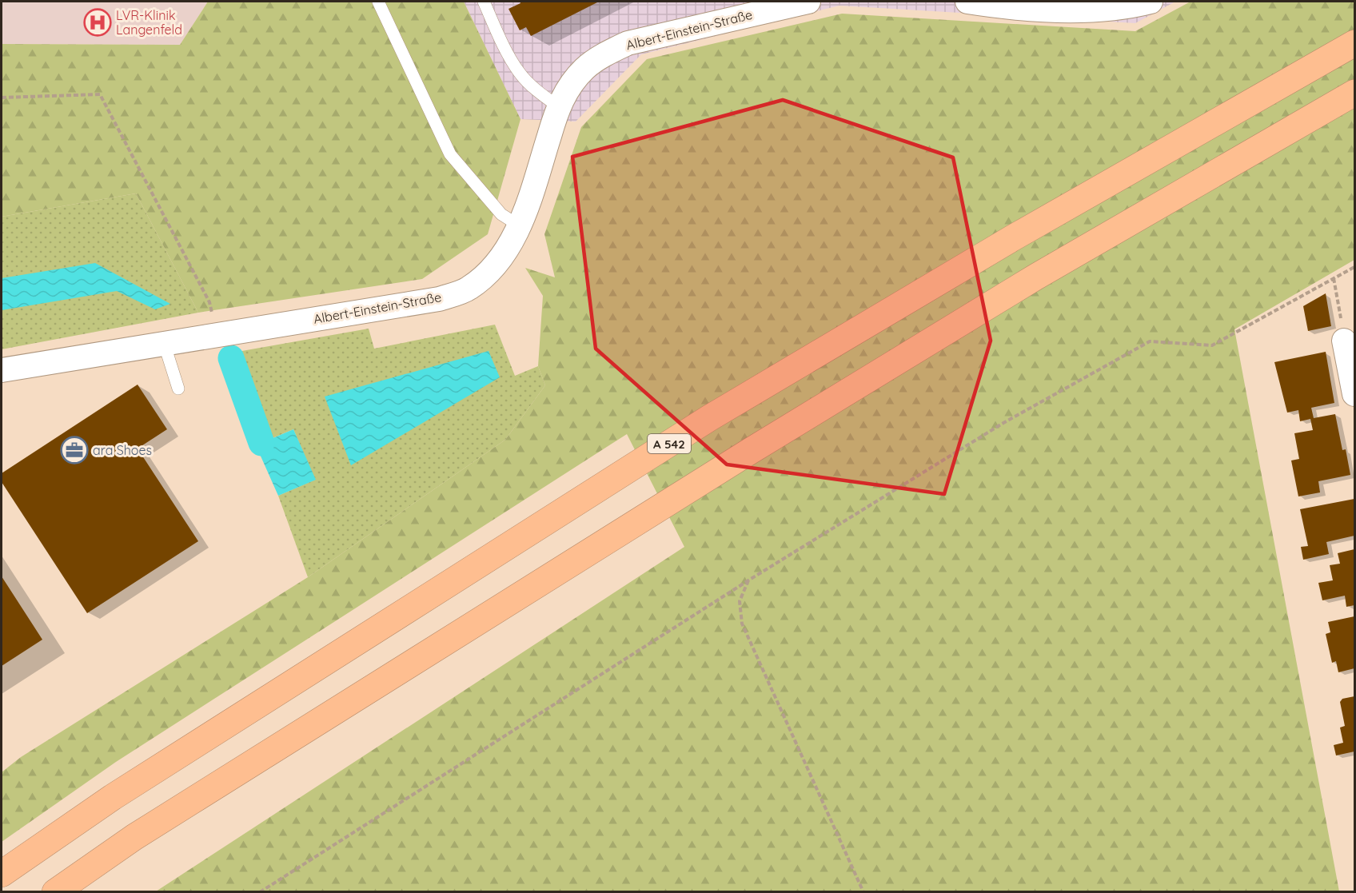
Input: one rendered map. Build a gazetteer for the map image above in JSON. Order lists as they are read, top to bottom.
{
  "streets": {
    "highway": ["A 542"],
    "street": ["Albert-Einstein-Straße"]
  },
  "places": {
    "hospital": ["LVR-Klinik Langenfeld"],
    "office": ["ara Shoes"]
  }
}
